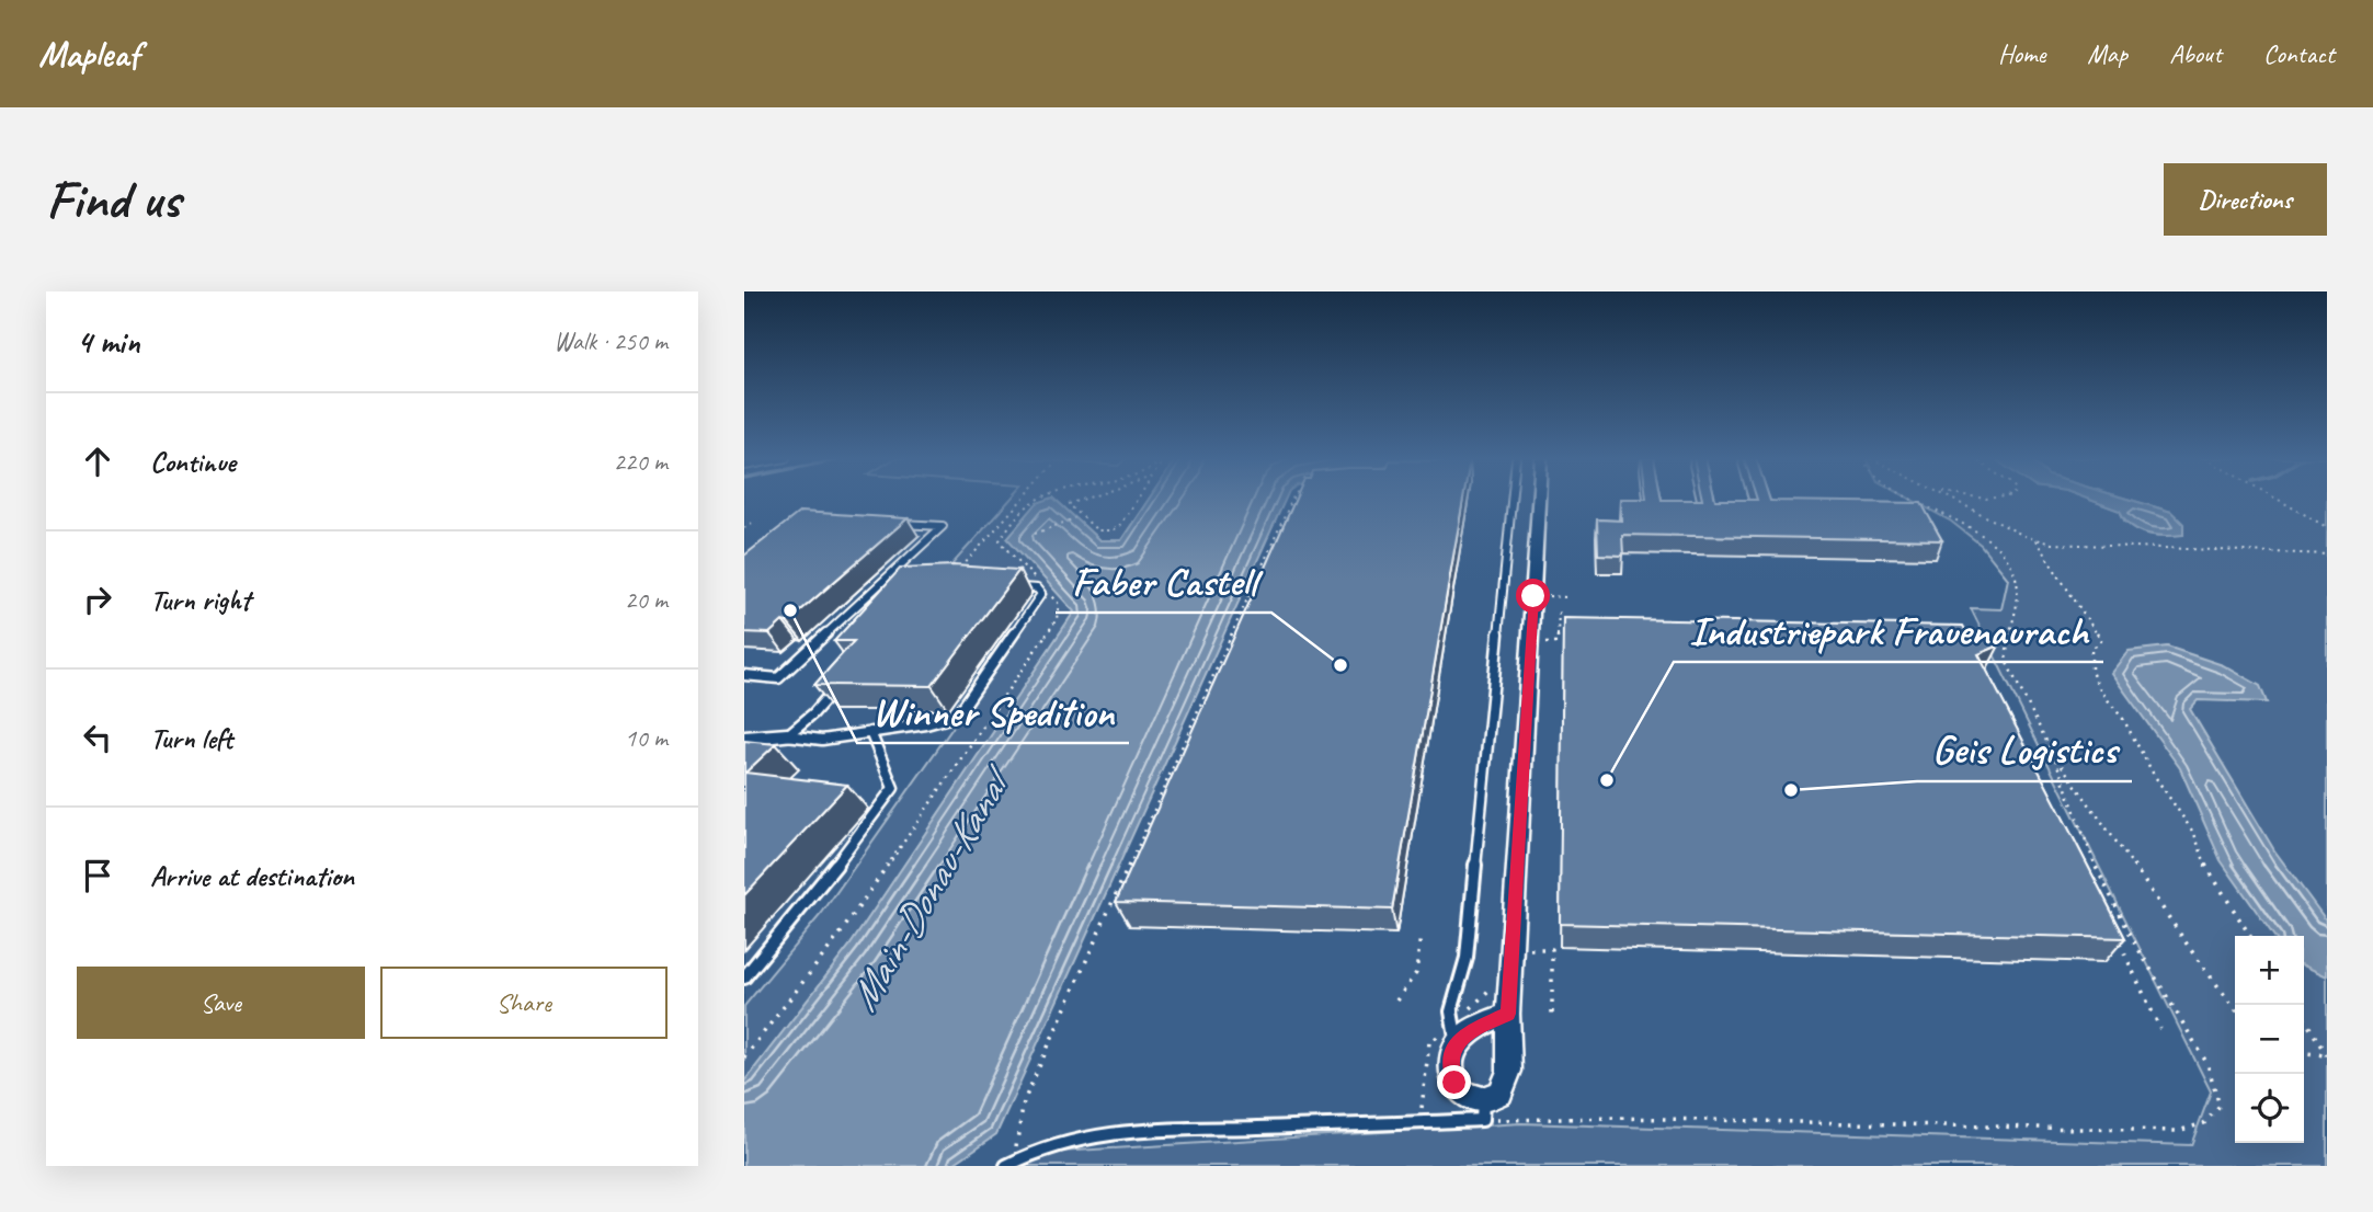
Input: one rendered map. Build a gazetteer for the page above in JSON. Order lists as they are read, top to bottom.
{
  "water": ["Main-Donau-Kanal"],
  "places": [
    "Winner Spedition",
    "Faber Castell",
    "Industriepark Frauenaurach",
    "Geis Logistics"
  ],
  "page": {
    "header": "Mapleaf",
    "nav": [
      "Home",
      "Map",
      "About",
      "Contact"
    ],
    "buttons": [
      "Directions",
      ["Save", "Share"]
    ],
    "title": "Find us",
    "heading": ["4 min", "Walk · 250 m"],
    "list": [
      ["Continue", "220 m"],
      ["Turn right", "20 m"],
      ["Turn left", "10 m"],
      "Arrive at destination"
    ],
    "map_buttons": ["+", "−"]
  }
}
